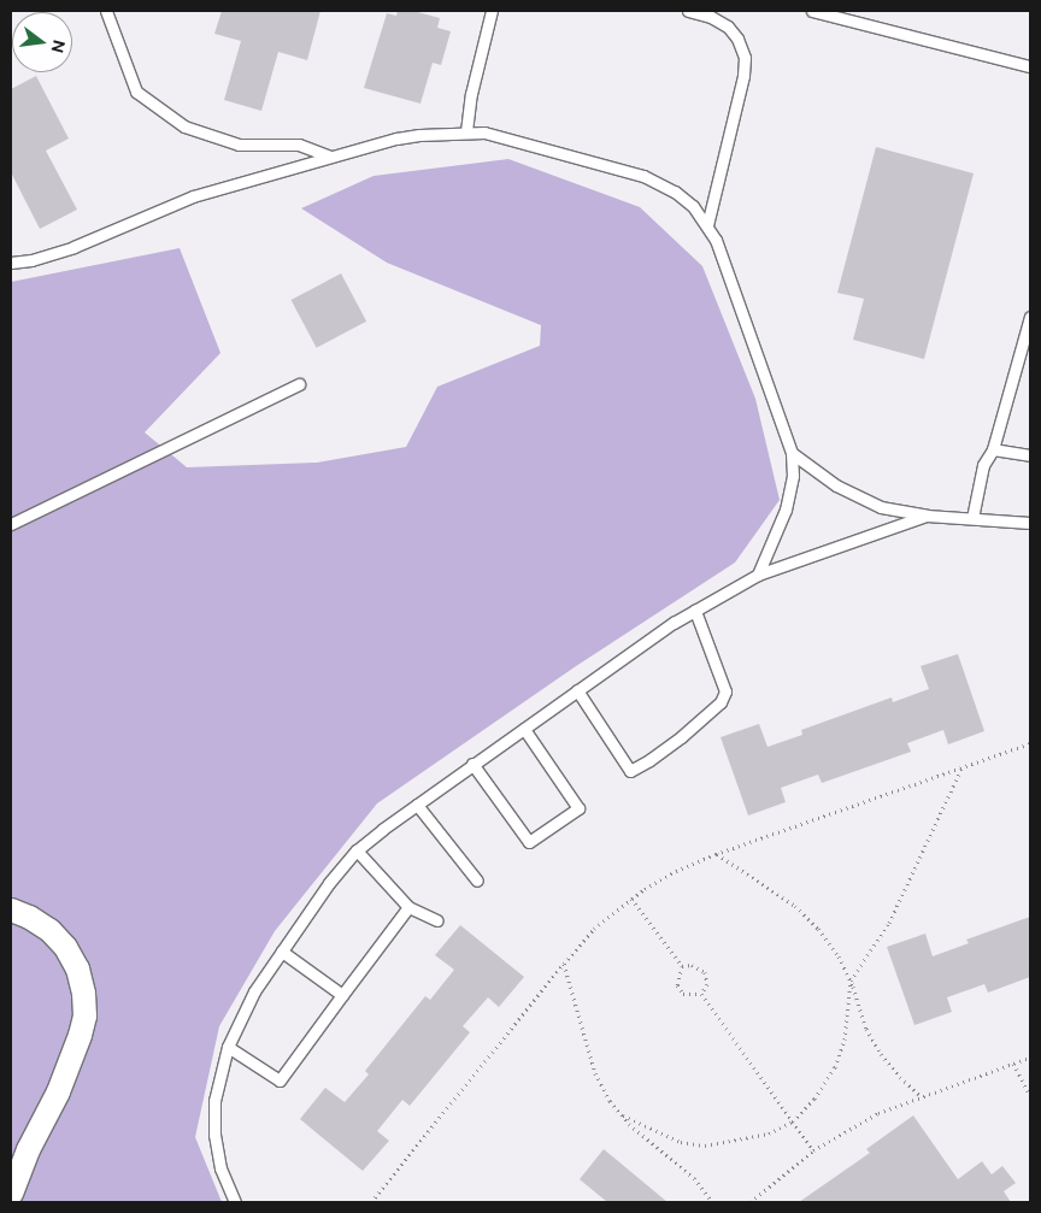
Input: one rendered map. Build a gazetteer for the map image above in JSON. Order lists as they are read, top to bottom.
{
  "north": "right"
}
